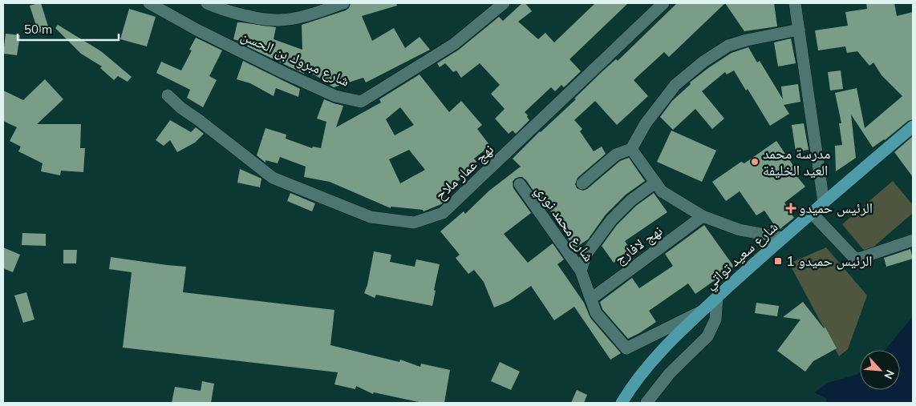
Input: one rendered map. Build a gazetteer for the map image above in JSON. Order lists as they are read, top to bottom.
{
  "streets": {
    "main road": ["شارع سعيد تواتي"],
    "street": [
      "شارع مبروك بن الحسن",
      "نهج عمار ملاح",
      "شارع محمد نوري",
      "نهج لافارج"
    ]
  },
  "crossings": [
    ["شارع محمد نوري", "نهج لافارج"],
    ["شارع محمد نوري", "شارع سعيد تواتي"]
  ],
  "places": {
    "other": ["مدرسة محمد العيد الخليفة"],
    "health": ["الرئيس حميدو"],
    "transit": ["الرئيس حميدو 1"]
  },
  "scale_bar": "50 m",
  "north": "bottom right"
}
